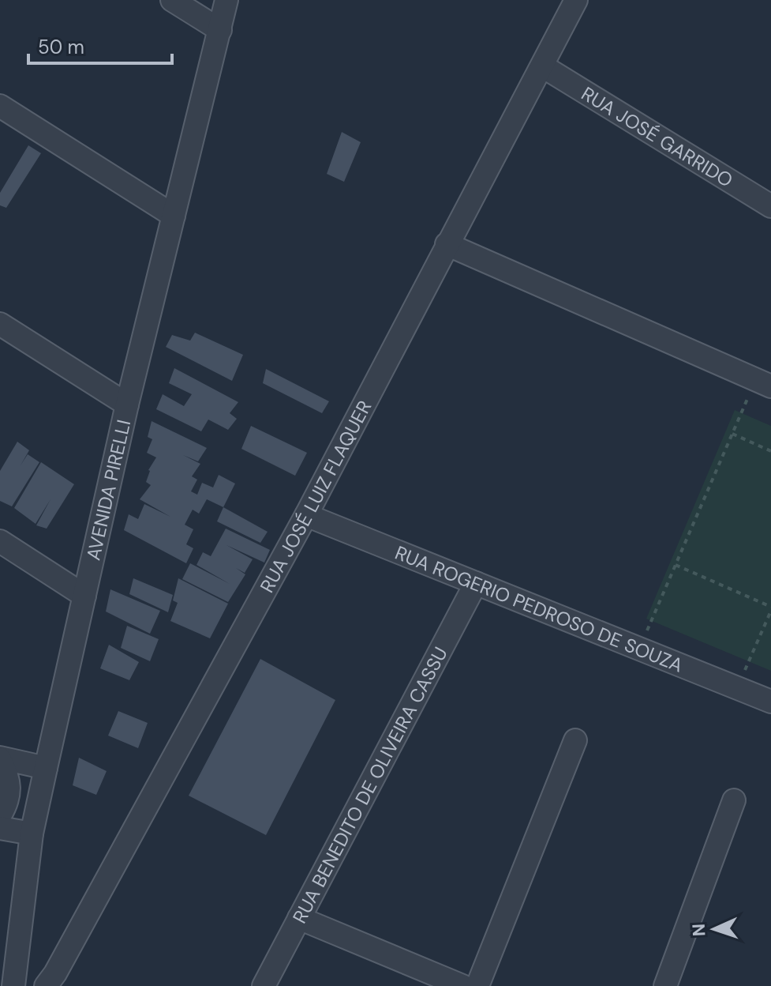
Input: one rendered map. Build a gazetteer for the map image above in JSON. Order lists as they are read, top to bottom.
{
  "streets": {
    "street": [
      "RUA JOSÉ GARRIDO",
      "AVENIDA PIRELLI",
      "RUA JOSÉ LUIZ FLAQUER",
      "RUA ROGERIO PEDROSO DE SOUZA",
      "RUA BENEDITO DE OLIVEIRA CASSU"
    ]
  },
  "crossings": [
    ["RUA JOSÉ GARRIDO", "RUA JOSÉ LUIZ FLAQUER"],
    ["RUA JOSÉ LUIZ FLAQUER", "RUA ROGERIO PEDROSO DE SOUZA"],
    ["RUA ROGERIO PEDROSO DE SOUZA", "RUA BENEDITO DE OLIVEIRA CASSU"]
  ],
  "scale_bar": "50 m",
  "north": "left"
}
